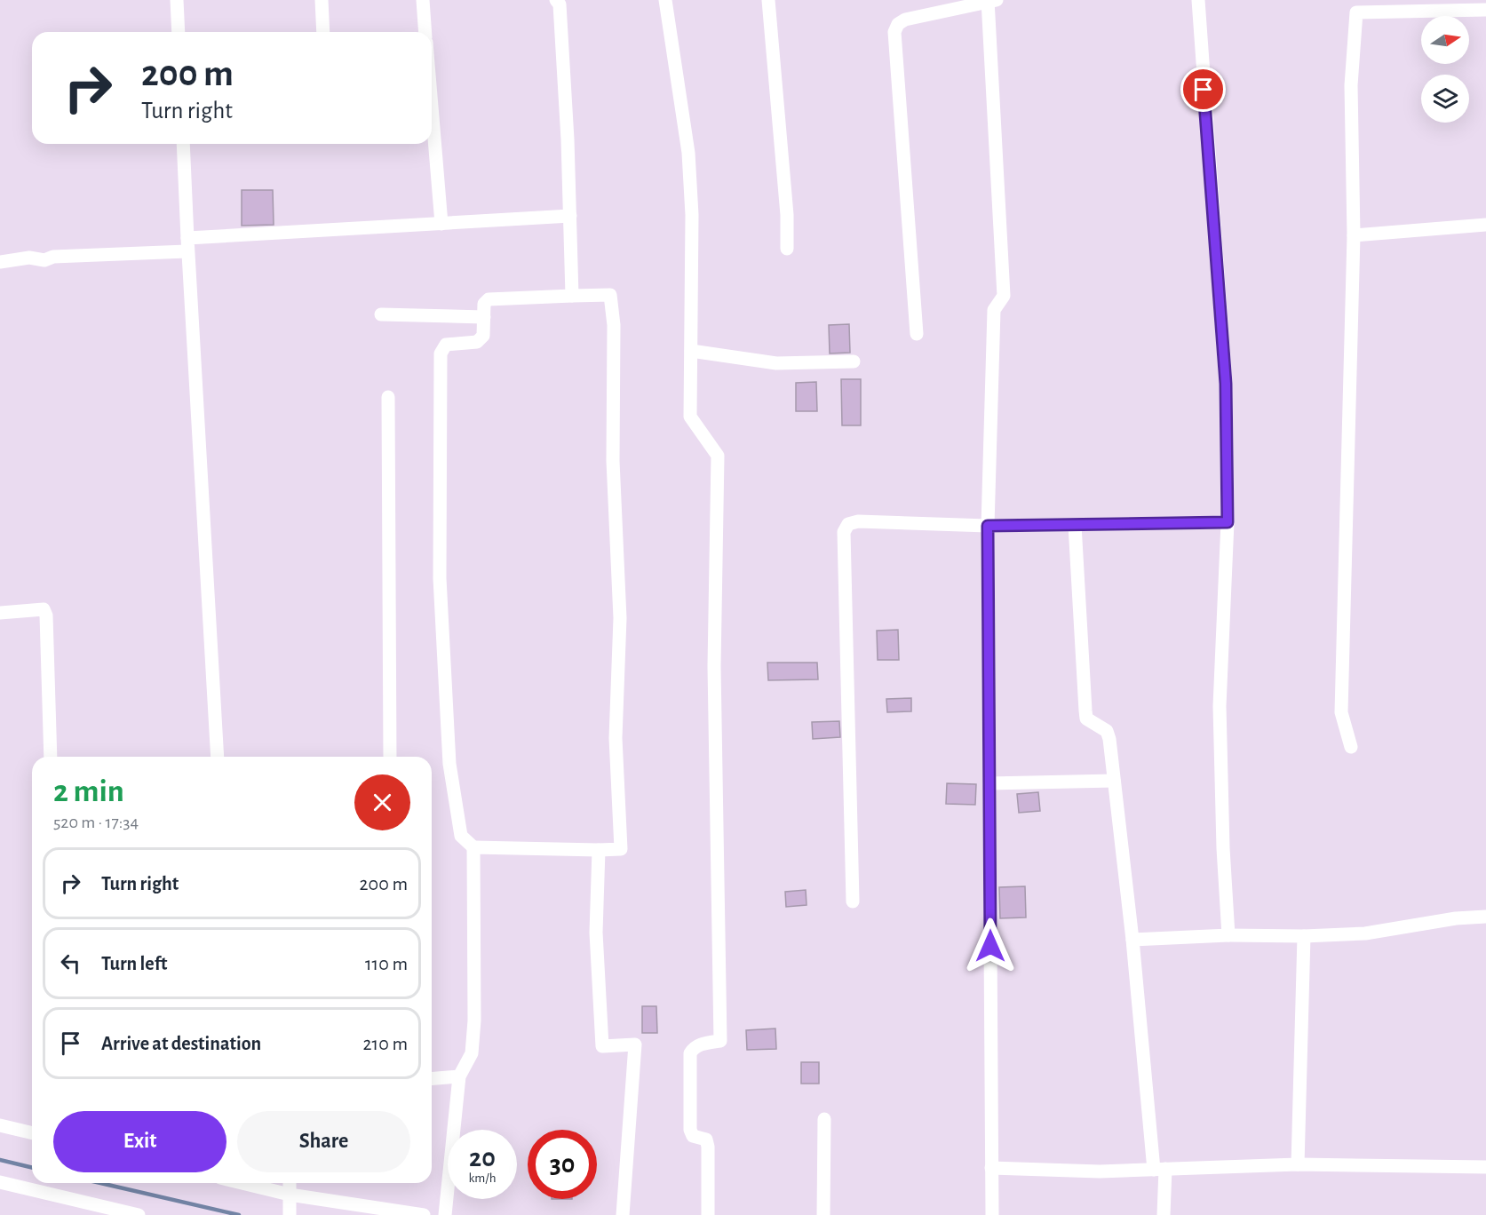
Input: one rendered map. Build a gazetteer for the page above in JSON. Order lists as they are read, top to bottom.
{
  "north": "right",
  "page": {
    "turn": ["200 m", "Turn right"],
    "heading": ["2 min", "520 m · 17:34"],
    "list": [
      {
        "name": "Turn right",
        "value": "200 m"
      },
      {
        "name": "Turn left",
        "value": "110 m"
      },
      {
        "name": "Arrive at destination",
        "value": "210 m"
      }
    ],
    "buttons": ["Exit", "Share"],
    "speed": "20 km/h",
    "limit": "30"
  }
}
